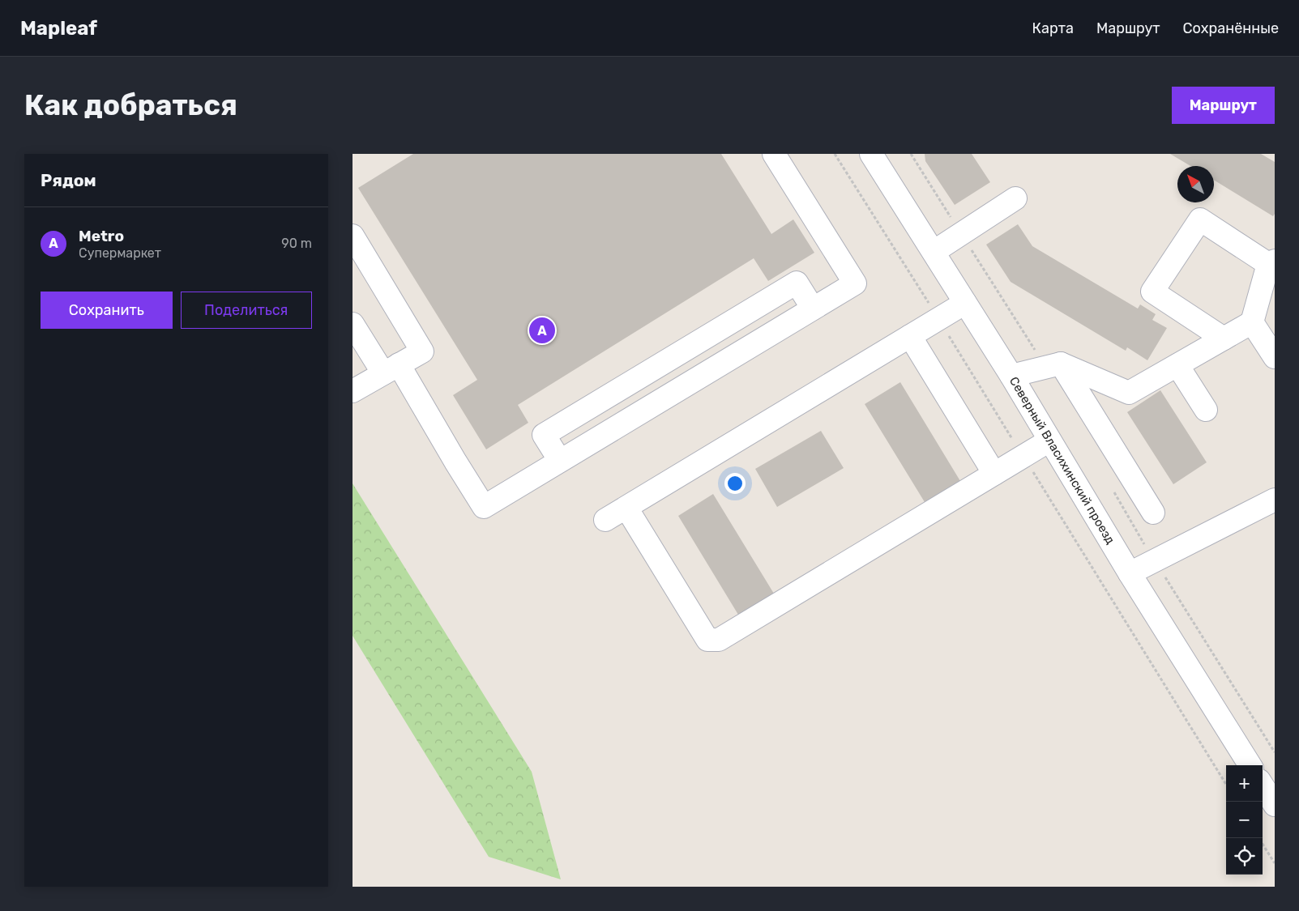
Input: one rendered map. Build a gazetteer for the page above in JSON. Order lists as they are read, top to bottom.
{
  "streets": {
    "street": ["Северный Власихинский проезд"]
  },
  "north": "top left",
  "page": {
    "header": "Mapleaf",
    "nav": ["Карта", "Маршрут", "Сохранённые"],
    "buttons": [
      "Маршрут",
      ["Сохранить", "Поделиться"]
    ],
    "title": "Как добраться",
    "heading": "Рядом",
    "list": [
      {
        "mark": "A",
        "name": "Metro",
        "note": "Супермаркет",
        "value": "90 m"
      }
    ],
    "pins": "A",
    "map_buttons": ["+", "−"]
  }
}
